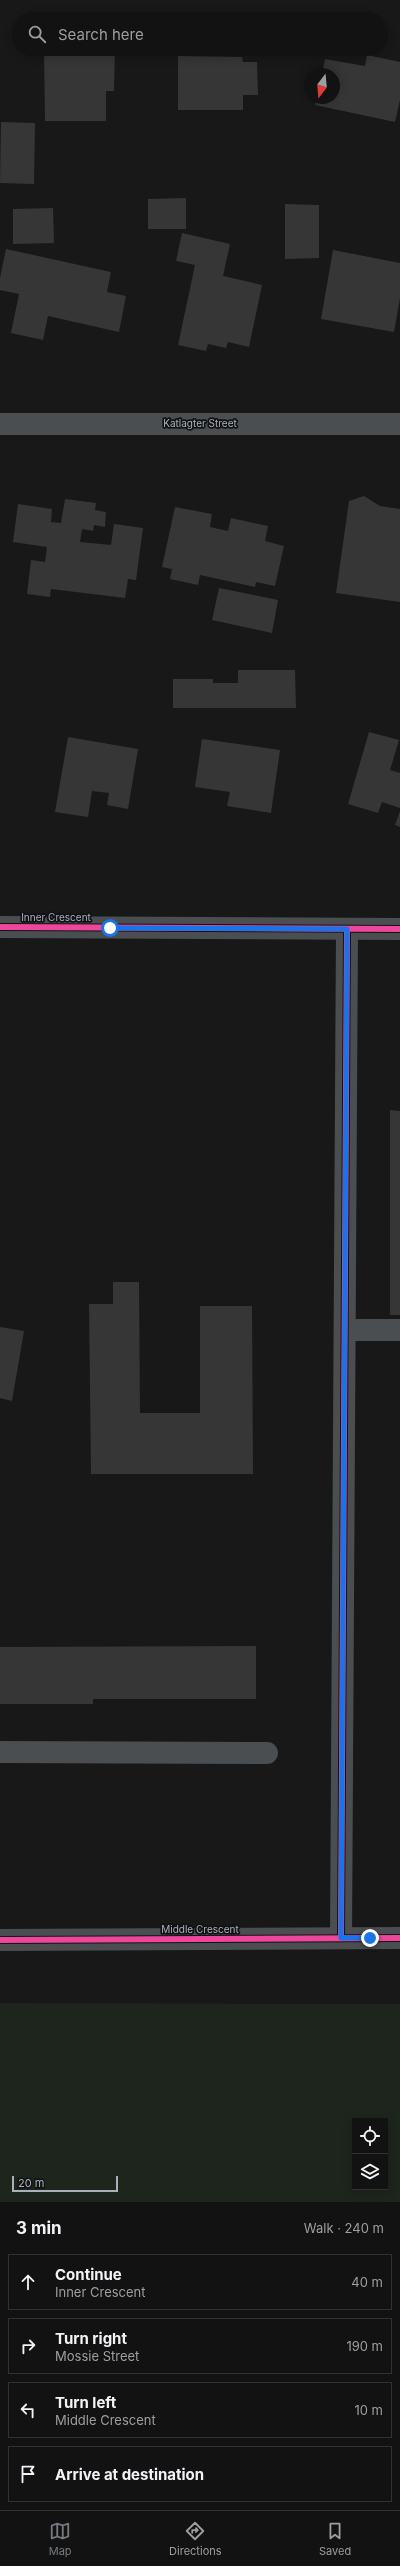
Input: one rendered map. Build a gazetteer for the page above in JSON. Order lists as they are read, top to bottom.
{
  "streets": {
    "street": ["Katlagter Street", "Inner Crescent", "Middle Crescent"]
  },
  "scale_bar": "20 m",
  "north": "bottom",
  "page": {
    "search": "Search here",
    "scale": "20 m",
    "heading": ["3 min", "Walk · 240 m"],
    "list": [
      ["Continue", "Inner Crescent", "40 m"],
      ["Turn right", "Mossie Street", "190 m"],
      ["Turn left", "Middle Crescent", "10 m"],
      "Arrive at destination"
    ],
    "nav": ["Map", "Directions", "Saved"]
  }
}
